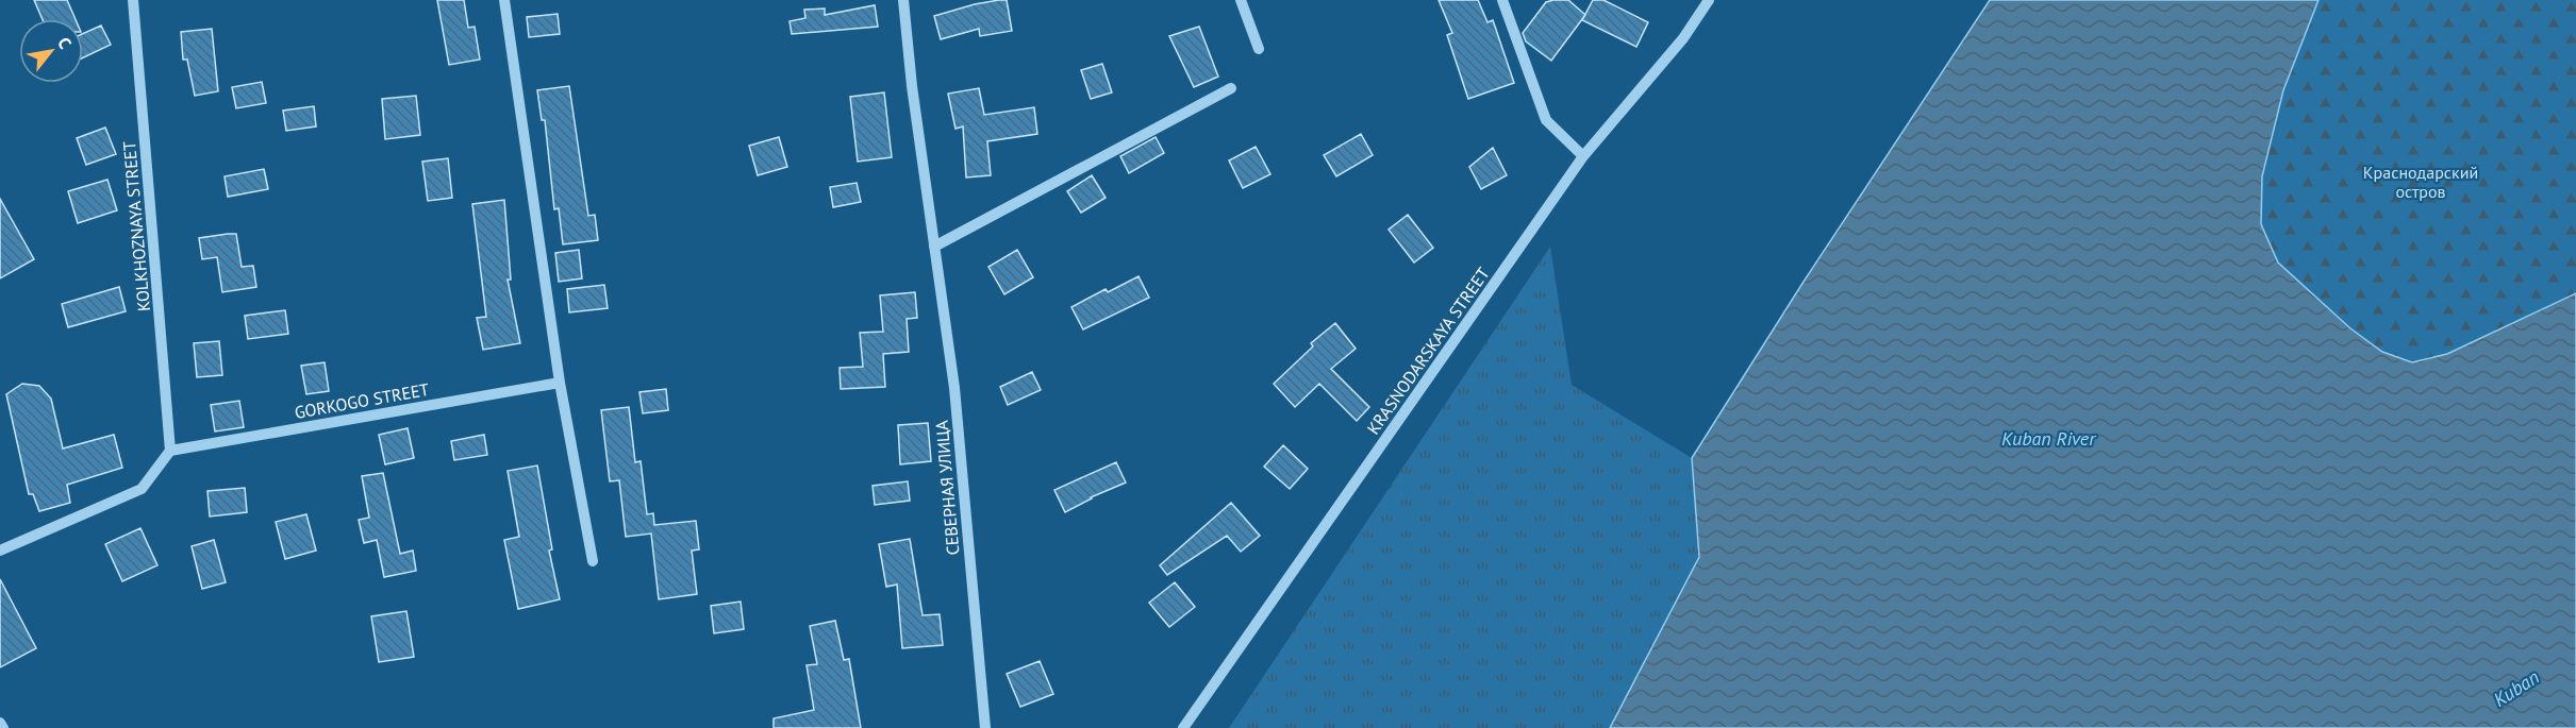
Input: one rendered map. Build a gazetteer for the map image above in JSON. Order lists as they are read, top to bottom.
{
  "streets": {
    "street": [
      "KOLKHOZNAYA STREET",
      "KRASNODARSKAYA STREET",
      "GORKOGO STREET",
      "СЕВЕРНАЯ УЛИЦА"
    ]
  },
  "crossings": [
    ["KOLKHOZNAYA STREET", "GORKOGO STREET"]
  ],
  "water": ["Kuban River", "Kuban"],
  "parks": ["Краснодарский остров"],
  "north": "top right"
}
